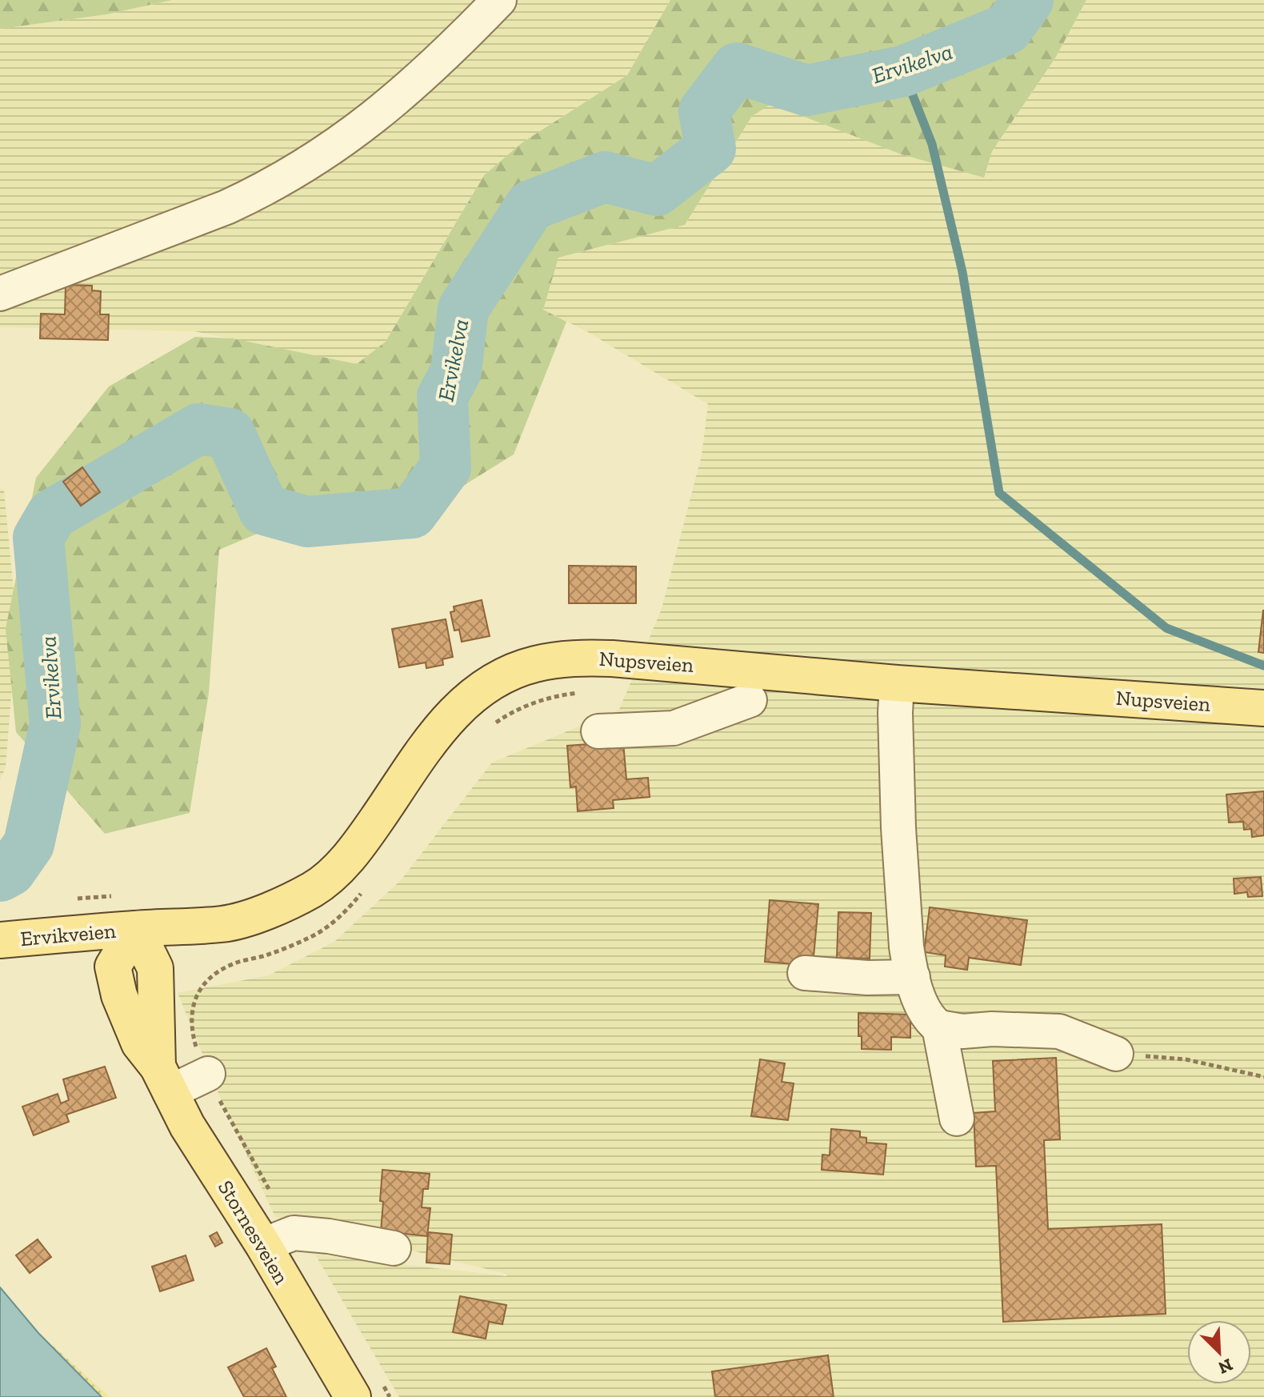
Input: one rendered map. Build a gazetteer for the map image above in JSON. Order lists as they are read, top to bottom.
{
  "streets": {
    "main road": ["Nupsveien", "Ervikveien", "Stornesveien"]
  },
  "crossings": [
    ["Nupsveien", "Ervikveien"],
    ["Nupsveien", "Stornesveien"],
    ["Ervikveien", "Stornesveien"]
  ],
  "water": ["Ervikelva"],
  "north": "bottom right"
}
